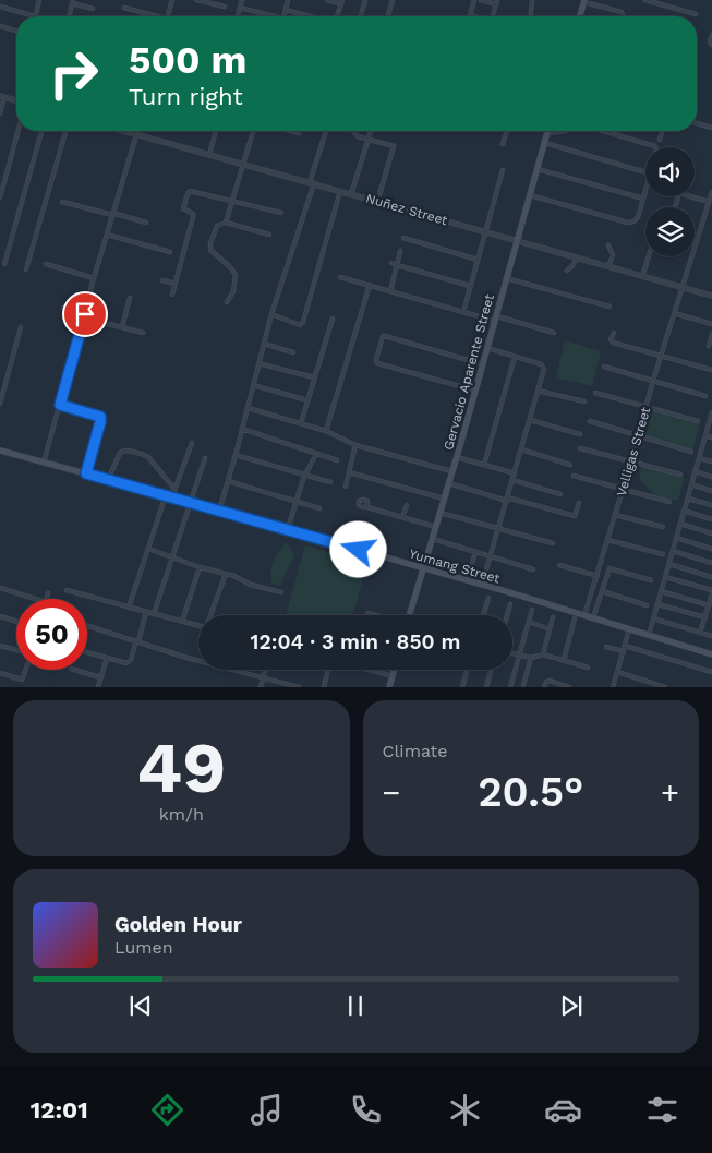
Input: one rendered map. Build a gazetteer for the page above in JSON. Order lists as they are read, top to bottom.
{
  "streets": {
    "main road": ["Gervacio Aparente Street", "Yumang Street"],
    "street": ["Nuñez Street", "Velligas Street"]
  },
  "crossings": [
    ["Nuñez Street", "Gervacio Aparente Street"],
    ["Nuñez Street", "Velligas Street"],
    ["Gervacio Aparente Street", "Yumang Street"],
    ["Velligas Street", "Yumang Street"]
  ],
  "page": {
    "turn": ["500 m", "Turn right"],
    "limit": "50",
    "trip": "12:04 · 3 min · 850 m",
    "tile": [
      ["49", "km/h"],
      "Climate"
    ],
    "heat": ["−", "20.5°", "+"],
    "song": ["Golden Hour", "Lumen"],
    "tabs": "12:01"
  }
}
